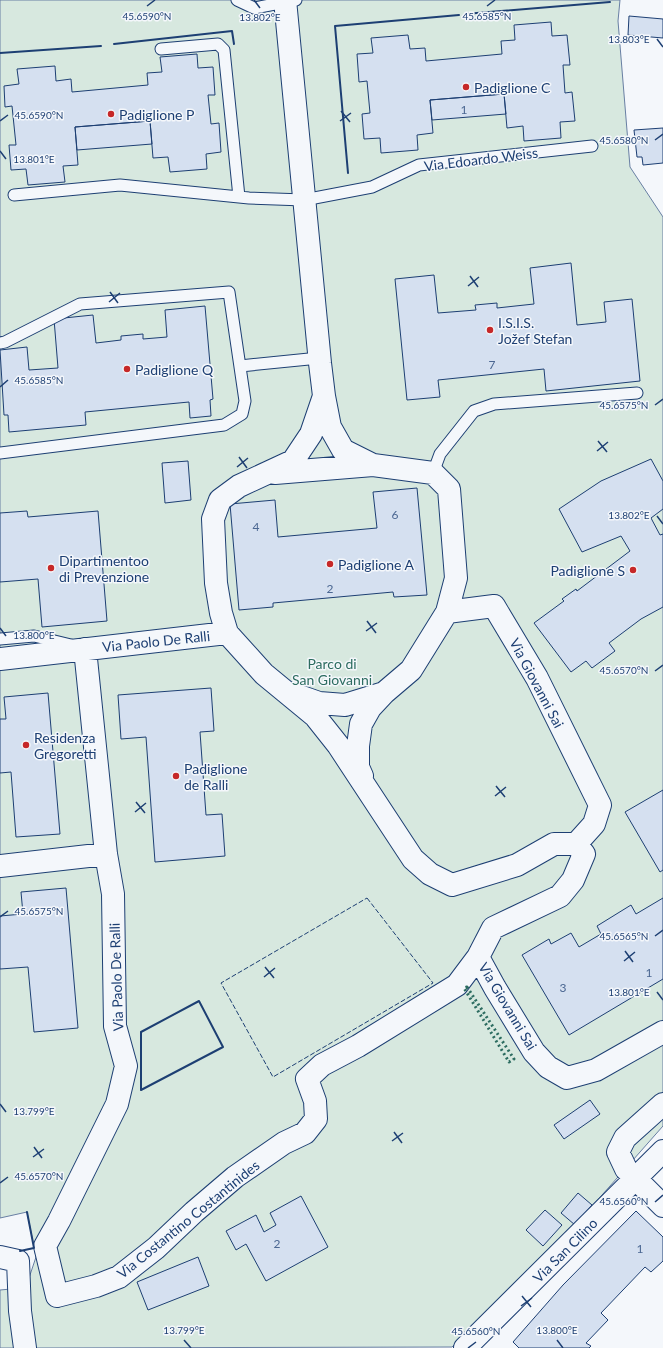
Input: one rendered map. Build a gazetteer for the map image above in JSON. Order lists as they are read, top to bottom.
{
  "streets": {
    "street": [
      "Via Paolo De Ralli",
      "Via Giovanni Sai",
      "Via Costantino Costantinides",
      "Via San Cilino"
    ],
    "lane": ["Via Edoardo Weiss"]
  },
  "crossings": [
    ["Via Paolo De Ralli", "Via Costantino Costantinides"],
    ["Via Giovanni Sai", "Via Costantino Costantinides"]
  ],
  "parks": ["Parco di San Giovanni"],
  "places": [
    "Padiglione C",
    "Padiglione P",
    "I.S.I.S. Jožef Stefan",
    "Padiglione Q",
    "Padiglione A",
    "Dipartimentoo di Prevenzione",
    "Padiglione S",
    "Residenza Gregoretti",
    "Padiglione de Ralli"
  ],
  "house_numbers": [
    "1",
    "7",
    "6",
    "4",
    "2",
    "1",
    "3",
    "2",
    "1"
  ],
  "coordinates": [
    "45.6590°N",
    "45.6585°N",
    "13.802°E",
    "13.803°E",
    "45.6580°N",
    "13.801°E",
    "45.6575°N",
    "13.800°E",
    "45.6570°N",
    "45.6565°N",
    "13.799°E",
    "45.6560°N"
  ]
}
